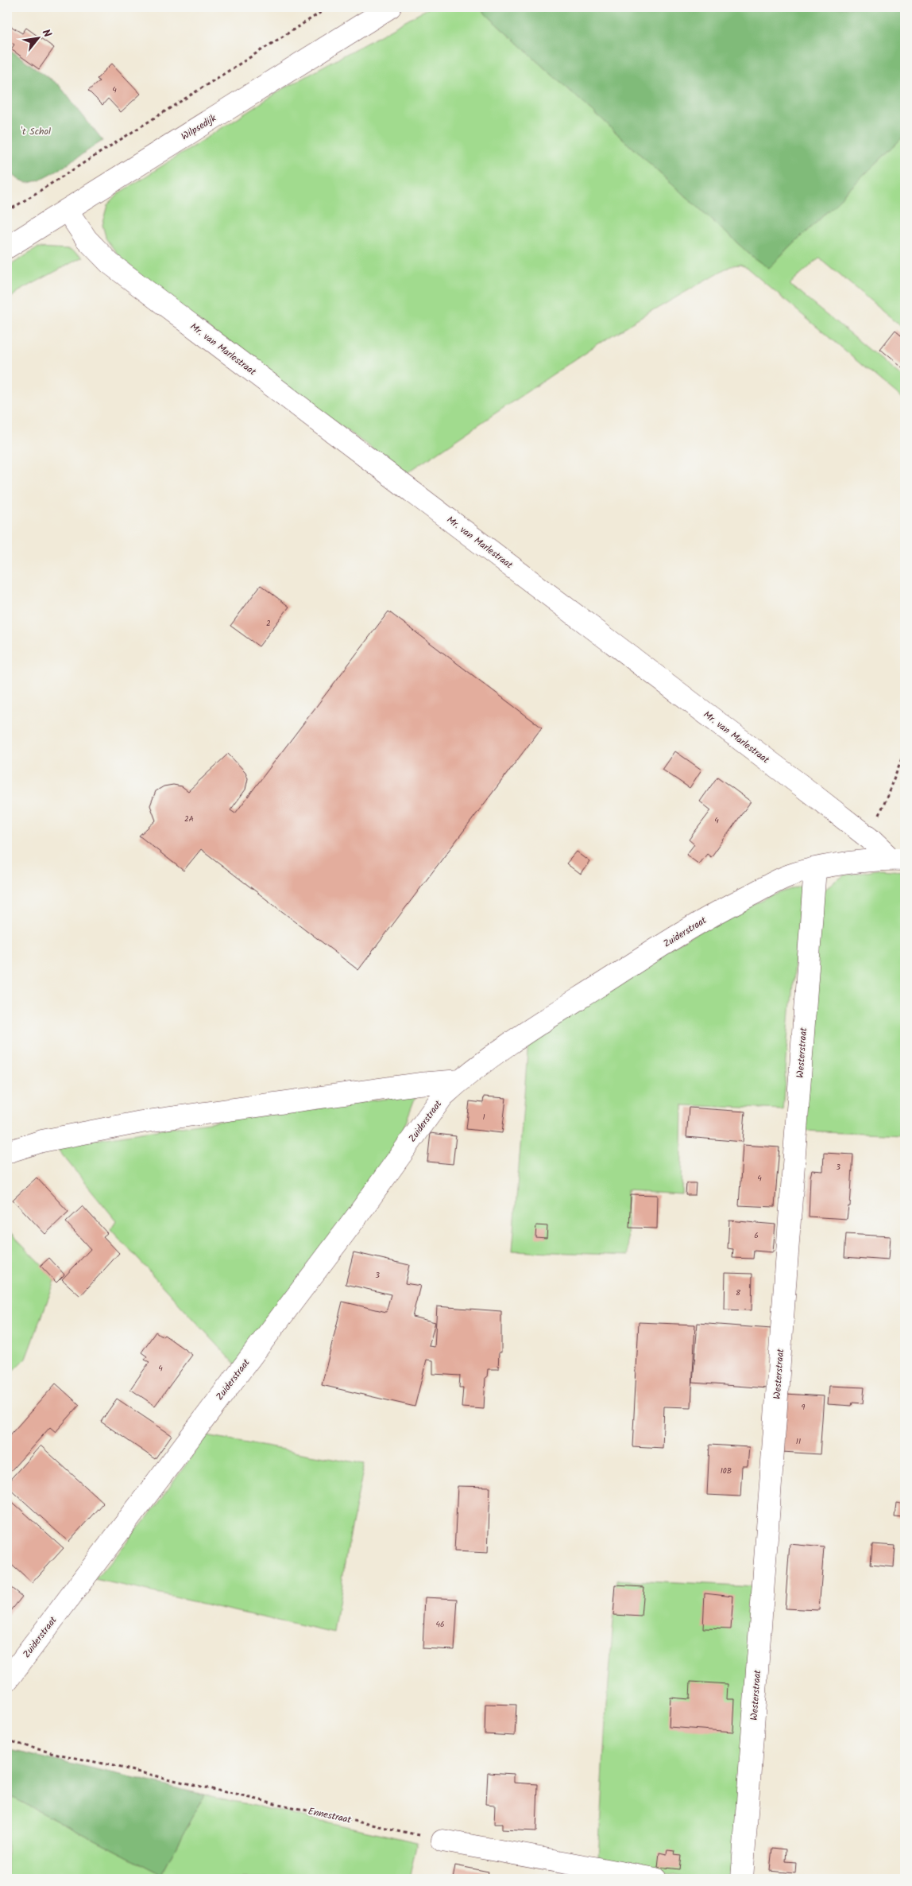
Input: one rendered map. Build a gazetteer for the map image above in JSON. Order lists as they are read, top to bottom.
{
  "streets": {
    "street": [
      "Wilpsedijk",
      "Mr. van Marlestraat",
      "Zuiderstraat",
      "Westerstraat"
    ],
    "path": ["Ennestraat"]
  },
  "crossings": [
    ["Wilpsedijk", "Mr. van Marlestraat"],
    ["Mr. van Marlestraat", "Zuiderstraat"],
    ["Zuiderstraat", "Westerstraat"]
  ],
  "parks": ["'t Schol"],
  "house_numbers": [
    "4",
    "2",
    "2A",
    "4",
    "1",
    "3",
    "4",
    "6",
    "3",
    "8",
    "4",
    "9",
    "11",
    "10B",
    "46"
  ],
  "north": "top right"
}
